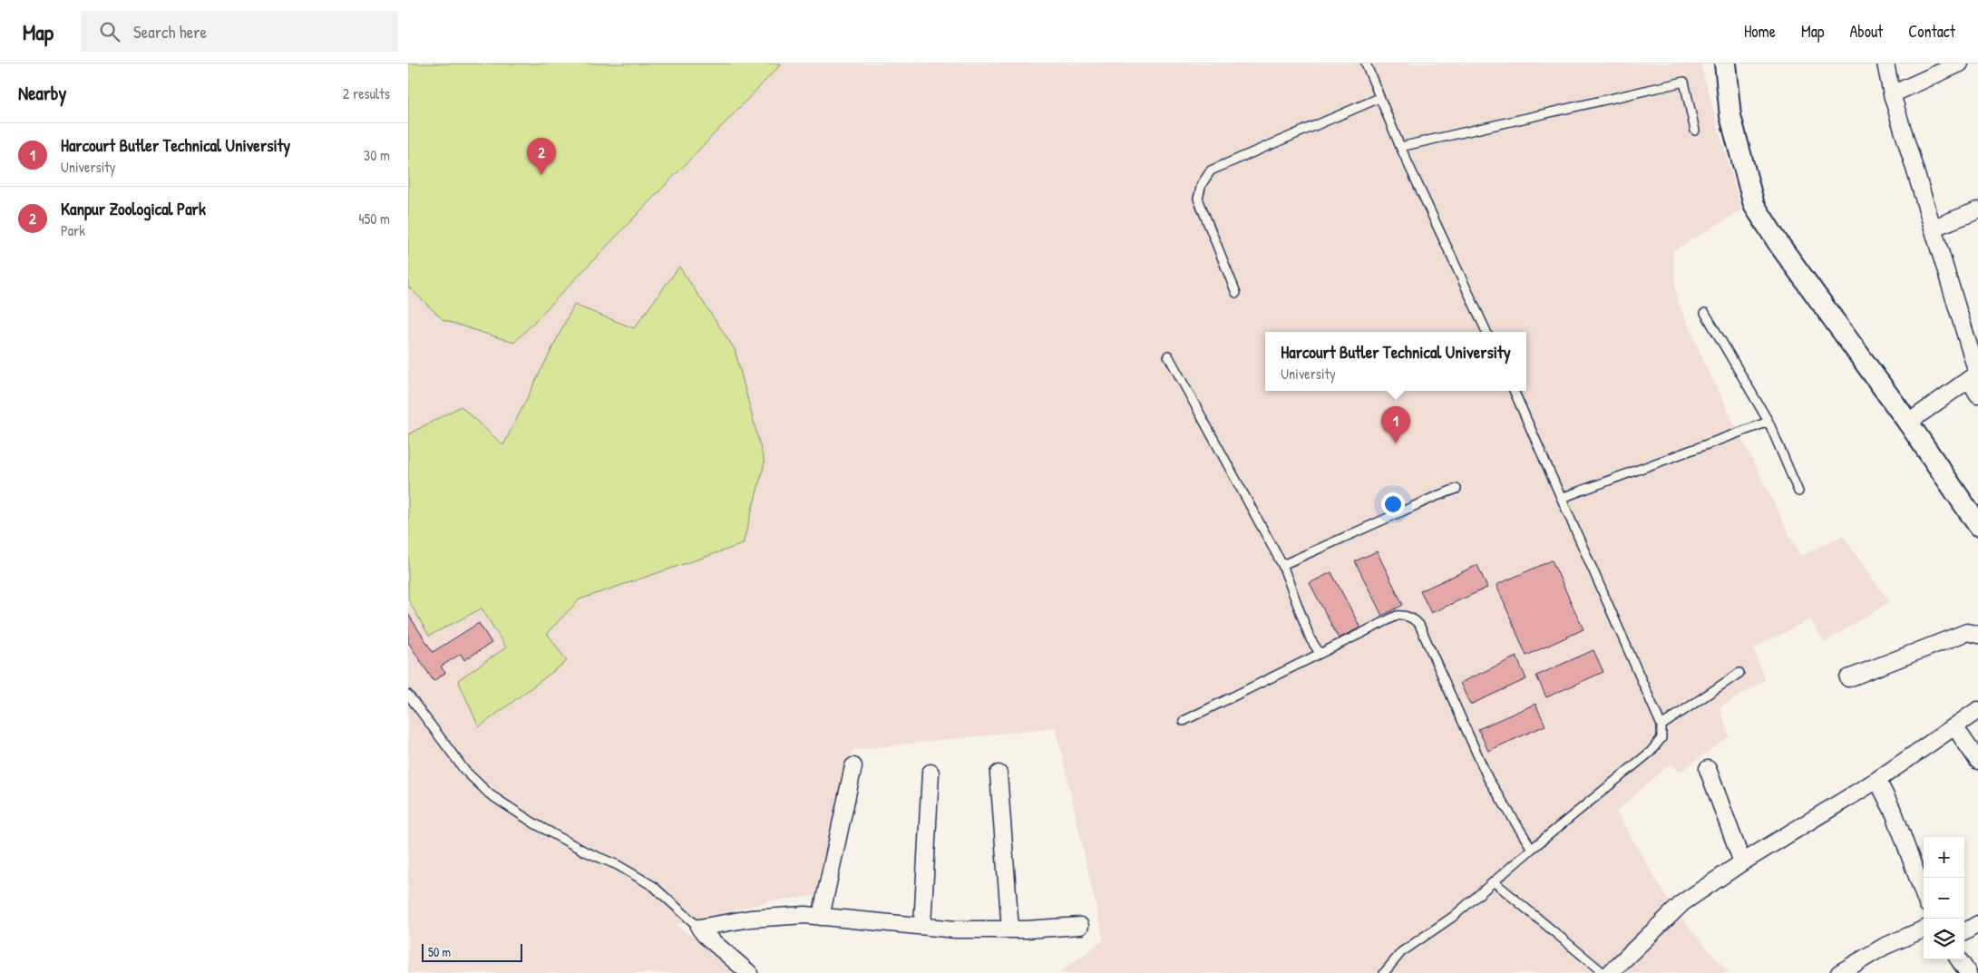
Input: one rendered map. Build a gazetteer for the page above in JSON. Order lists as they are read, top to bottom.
{
  "scale_bar": "50 m",
  "page": {
    "header": "Map",
    "search": "Search here",
    "nav": [
      "Home",
      "Map",
      "About",
      "Contact"
    ],
    "heading": ["Nearby", "2 results"],
    "list": [
      {
        "mark": "1",
        "name": "Harcourt Butler Technical University",
        "note": "University",
        "value": "30 m"
      },
      {
        "mark": "2",
        "name": "Kanpur Zoological Park",
        "note": "Park",
        "value": "450 m"
      }
    ],
    "pins": ["2", "1"],
    "popup": ["Harcourt Butler Technical University", "University"],
    "map_buttons": ["+", "−"],
    "scale": "50 m"
  }
}
